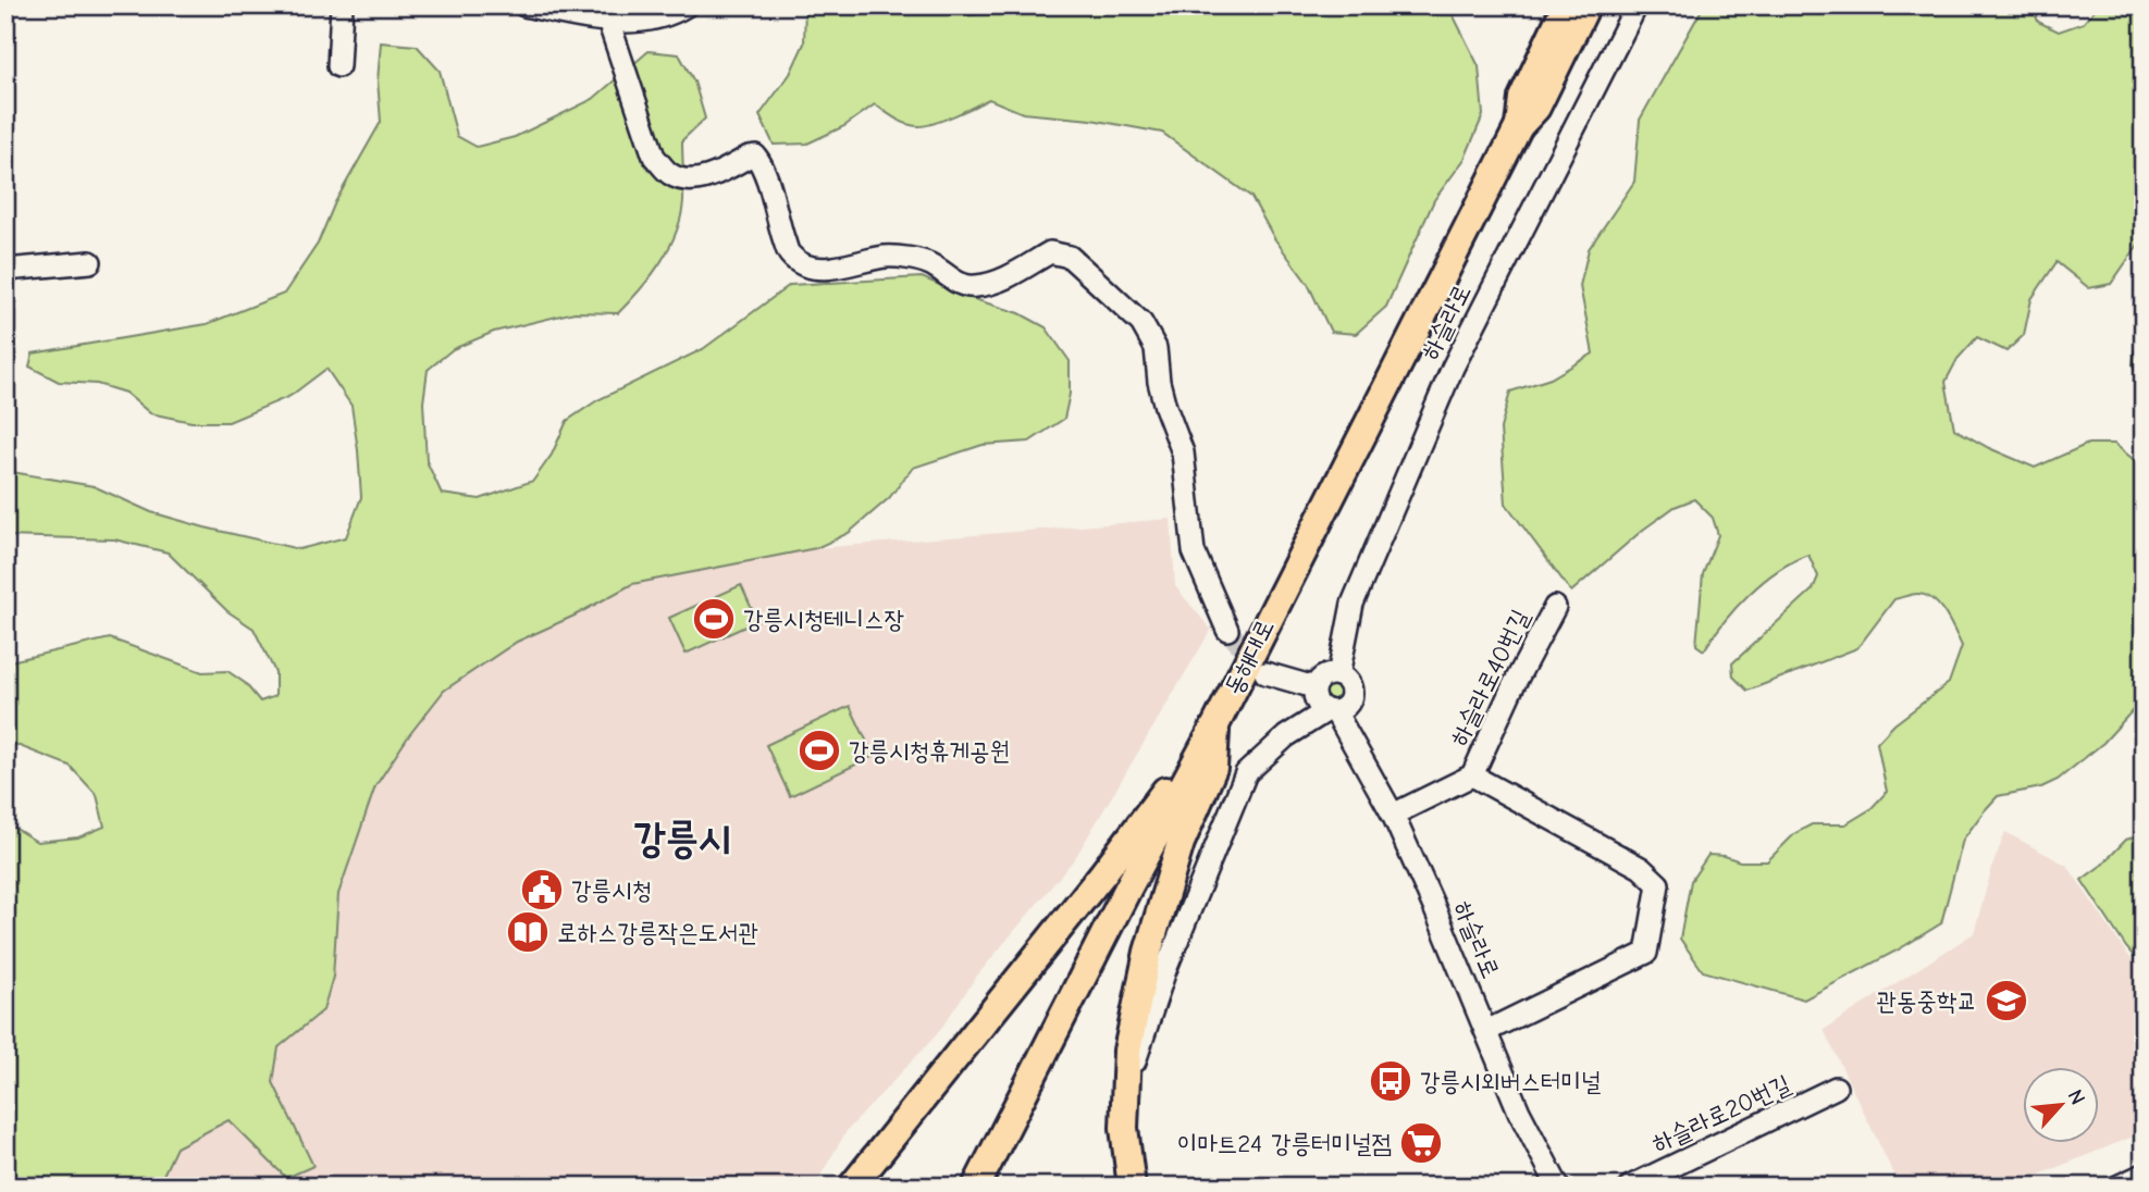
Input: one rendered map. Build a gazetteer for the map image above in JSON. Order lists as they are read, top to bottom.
{
  "streets": {
    "main road": ["동해대로"],
    "street": ["하슬라로", "하슬라로40번길", "하슬라로20번길"]
  },
  "crossings": [
    ["하슬라로", "하슬라로40번길"]
  ],
  "districts": ["강릉시"],
  "places": {
    "sports": ["강릉시청테니스장", "강릉시청휴게공원"],
    "public building": ["강릉시청"],
    "library": ["로하스강릉작은도서관"],
    "school or university": ["관동중학교"],
    "bus stop": ["강릉시외버스터미널"],
    "supermarket": ["이마트24 강릉터미널점"]
  },
  "north": "top right"
}
